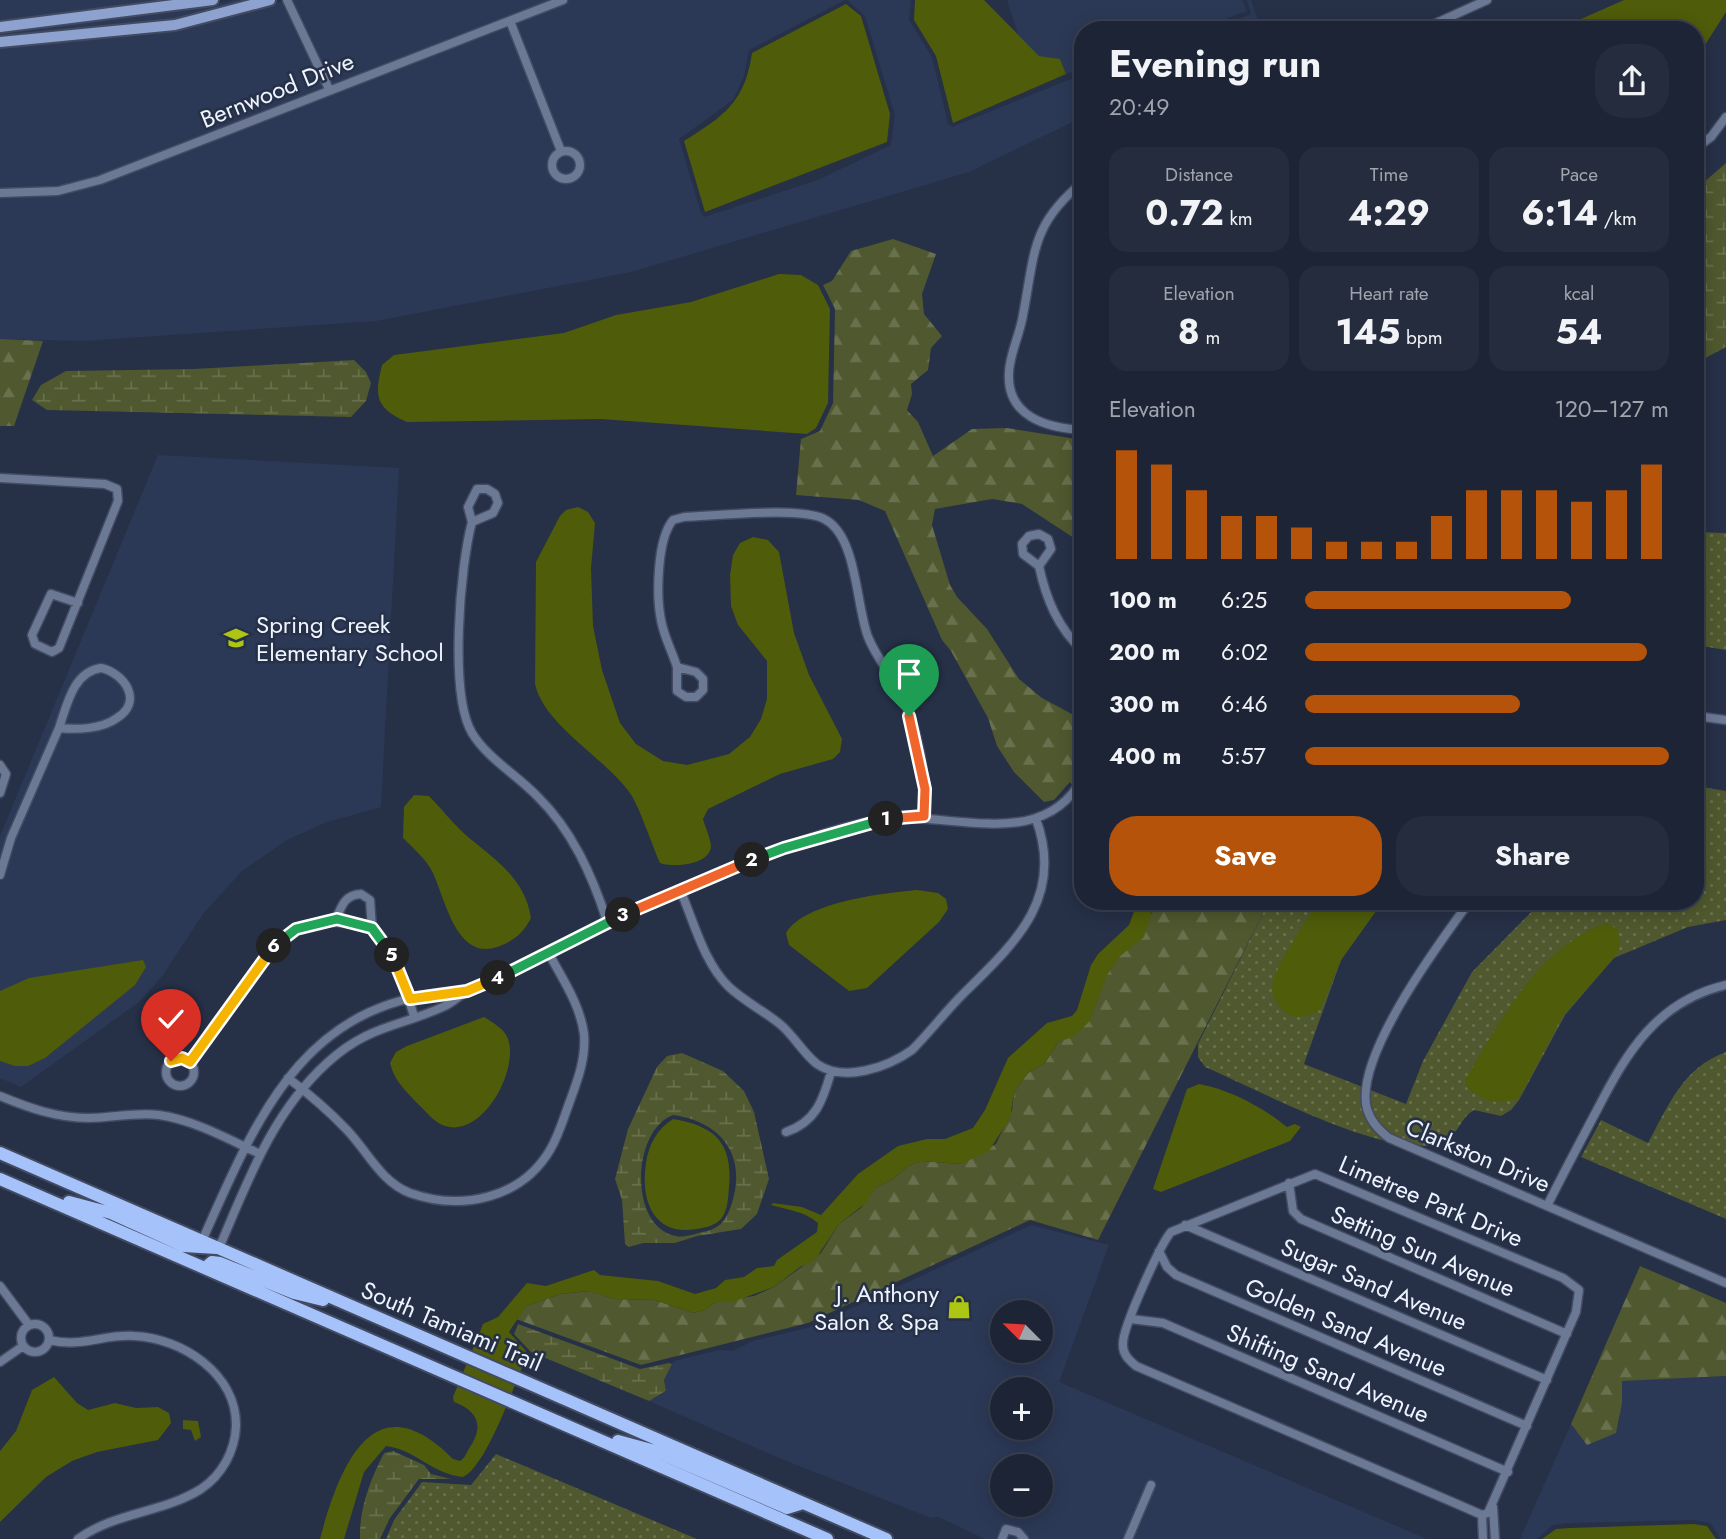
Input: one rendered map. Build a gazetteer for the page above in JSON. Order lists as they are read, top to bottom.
{
  "streets": {
    "main road": ["South Tamiami Trail"],
    "street": [
      "Bernwood Drive",
      "Clarkston Drive",
      "Limetree Park Drive",
      "Setting Sun Avenue",
      "Sugar Sand Avenue",
      "Golden Sand Avenue",
      "Shifting Sand Avenue"
    ]
  },
  "crossings": [
    ["Limetree Park Drive", "Setting Sun Avenue"],
    ["Limetree Park Drive", "Sugar Sand Avenue"],
    ["Limetree Park Drive", "Golden Sand Avenue"],
    ["Limetree Park Drive", "Shifting Sand Avenue"]
  ],
  "places": {
    "school or university": ["Spring Creek Elementary School"],
    "shop": ["J. Anthony Salon & Spa"]
  },
  "north": "top left",
  "page": {
    "heading": ["Evening run", "20:49"],
    "stats": [
      ["Distance", "0.72 km"],
      ["Time", "4:29"],
      ["Pace", "6:14 /km"],
      ["Elevation", "8 m"],
      ["Heart rate", "145 bpm"],
      ["kcal", "54"]
    ],
    "chart": ["Elevation", "120–127 m"],
    "list": [
      {
        "name": "100 m",
        "note": "6:25"
      },
      {
        "name": "200 m",
        "note": "6:02"
      },
      {
        "name": "300 m",
        "note": "6:46"
      },
      {
        "name": "400 m",
        "note": "5:57"
      }
    ],
    "pins": [
      "1",
      "2",
      "3",
      "6",
      "5",
      "4"
    ],
    "buttons": ["Save", "Share"],
    "map_buttons": ["+", "−"]
  }
}
